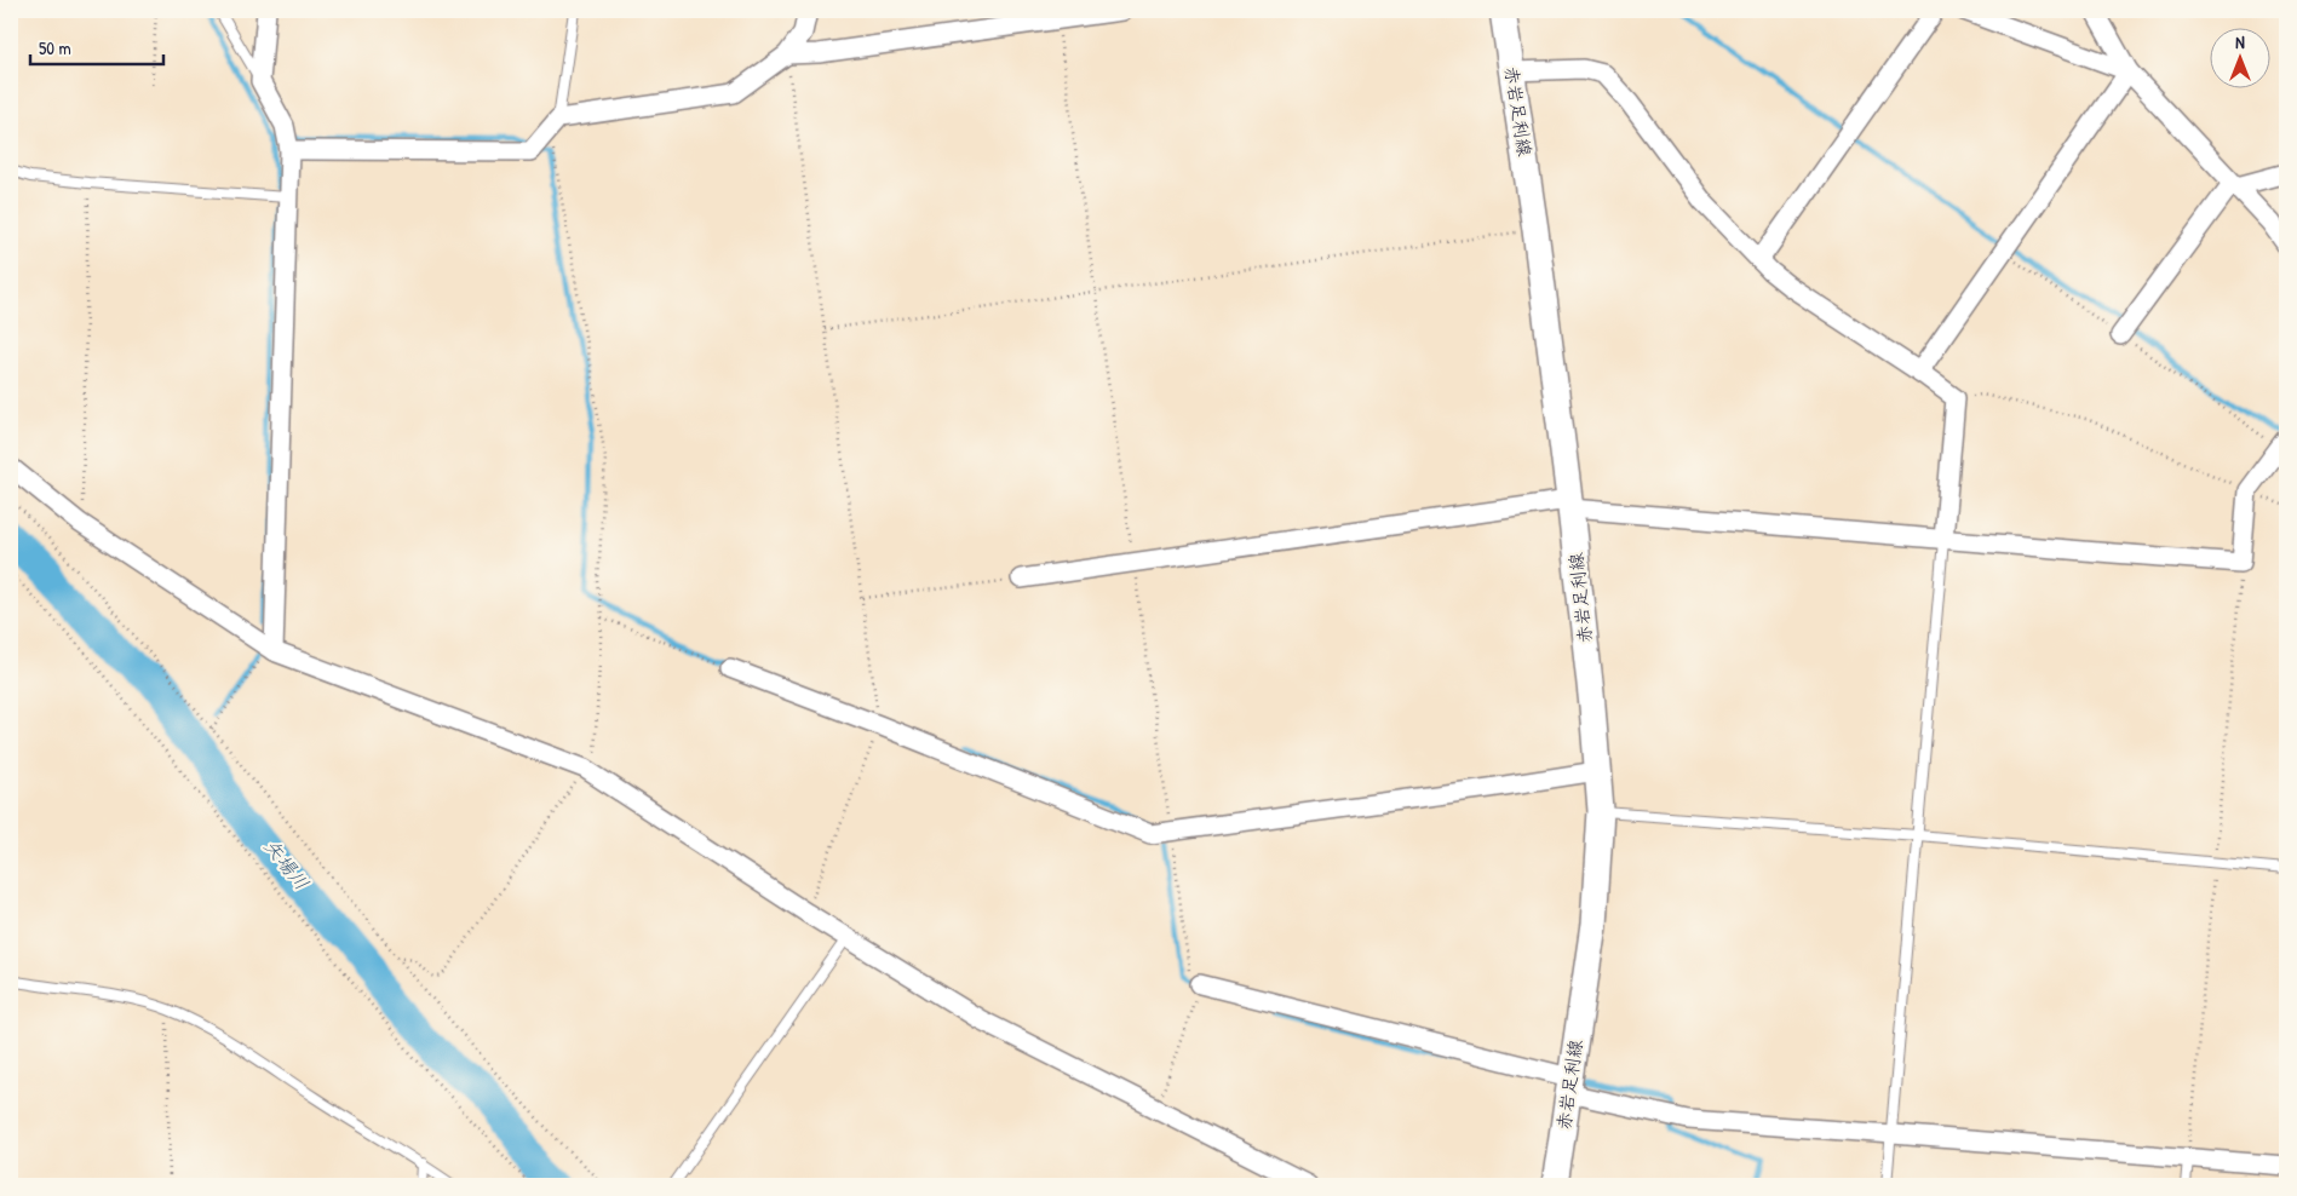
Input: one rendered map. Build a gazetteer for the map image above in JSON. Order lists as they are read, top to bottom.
{
  "streets": {
    "main road": ["赤岩足利線"]
  },
  "water": ["矢場川"],
  "scale_bar": "50 m",
  "north": "top"
}
